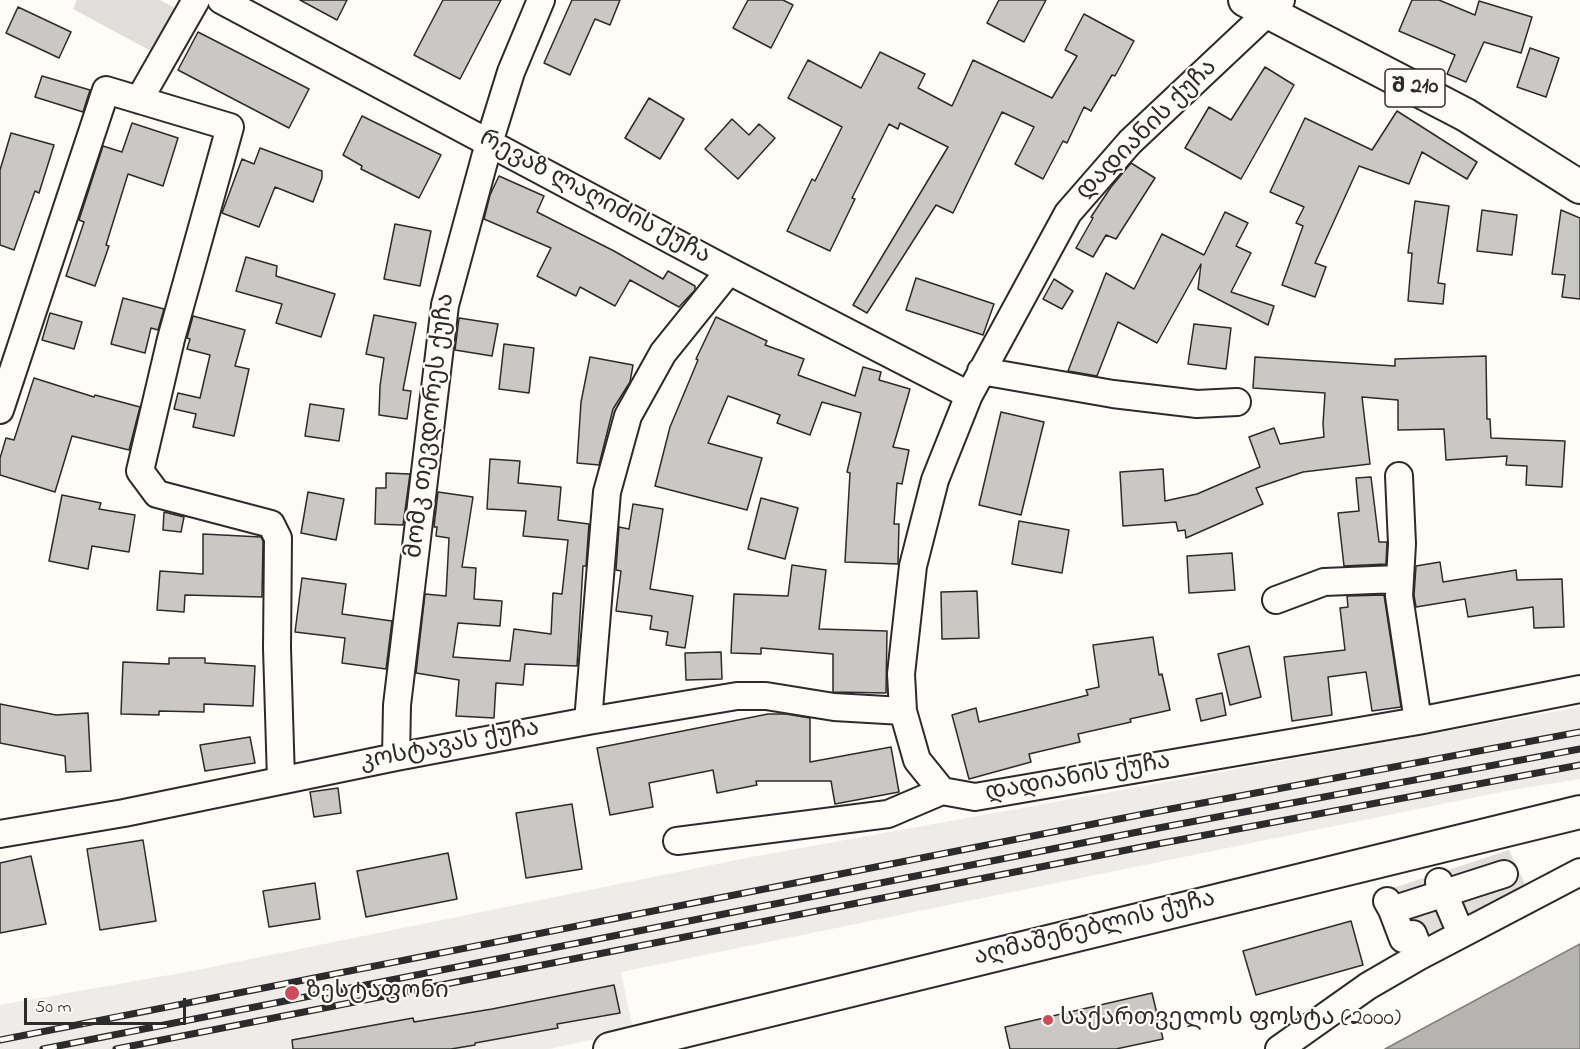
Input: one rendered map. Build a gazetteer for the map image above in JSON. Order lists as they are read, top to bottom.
{
  "streets": {
    "main road": ["შ 210", "აღმაშენებლის ქუჩა"],
    "street": [
      "დადიანის ქუჩა",
      "რევაზ ლაღიძის ქუჩა",
      "მომკ თევდორეს ქუჩა",
      "კოსტავას ქუჩა"
    ]
  },
  "crossings": [
    ["შ 210", "დადიანის ქუჩა"],
    ["დადიანის ქუჩა", "რევაზ ლაღიძის ქუჩა"],
    ["დადიანის ქუჩა", "კოსტავას ქუჩა"],
    ["რევაზ ლაღიძის ქუჩა", "მომკ თევდორეს ქუჩა"],
    ["მომკ თევდორეს ქუჩა", "კოსტავას ქუჩა"]
  ],
  "places": ["ზესტაფონი", "საქართველოს ფოსტა (2000)"],
  "scale_bar": "50 m"
}
